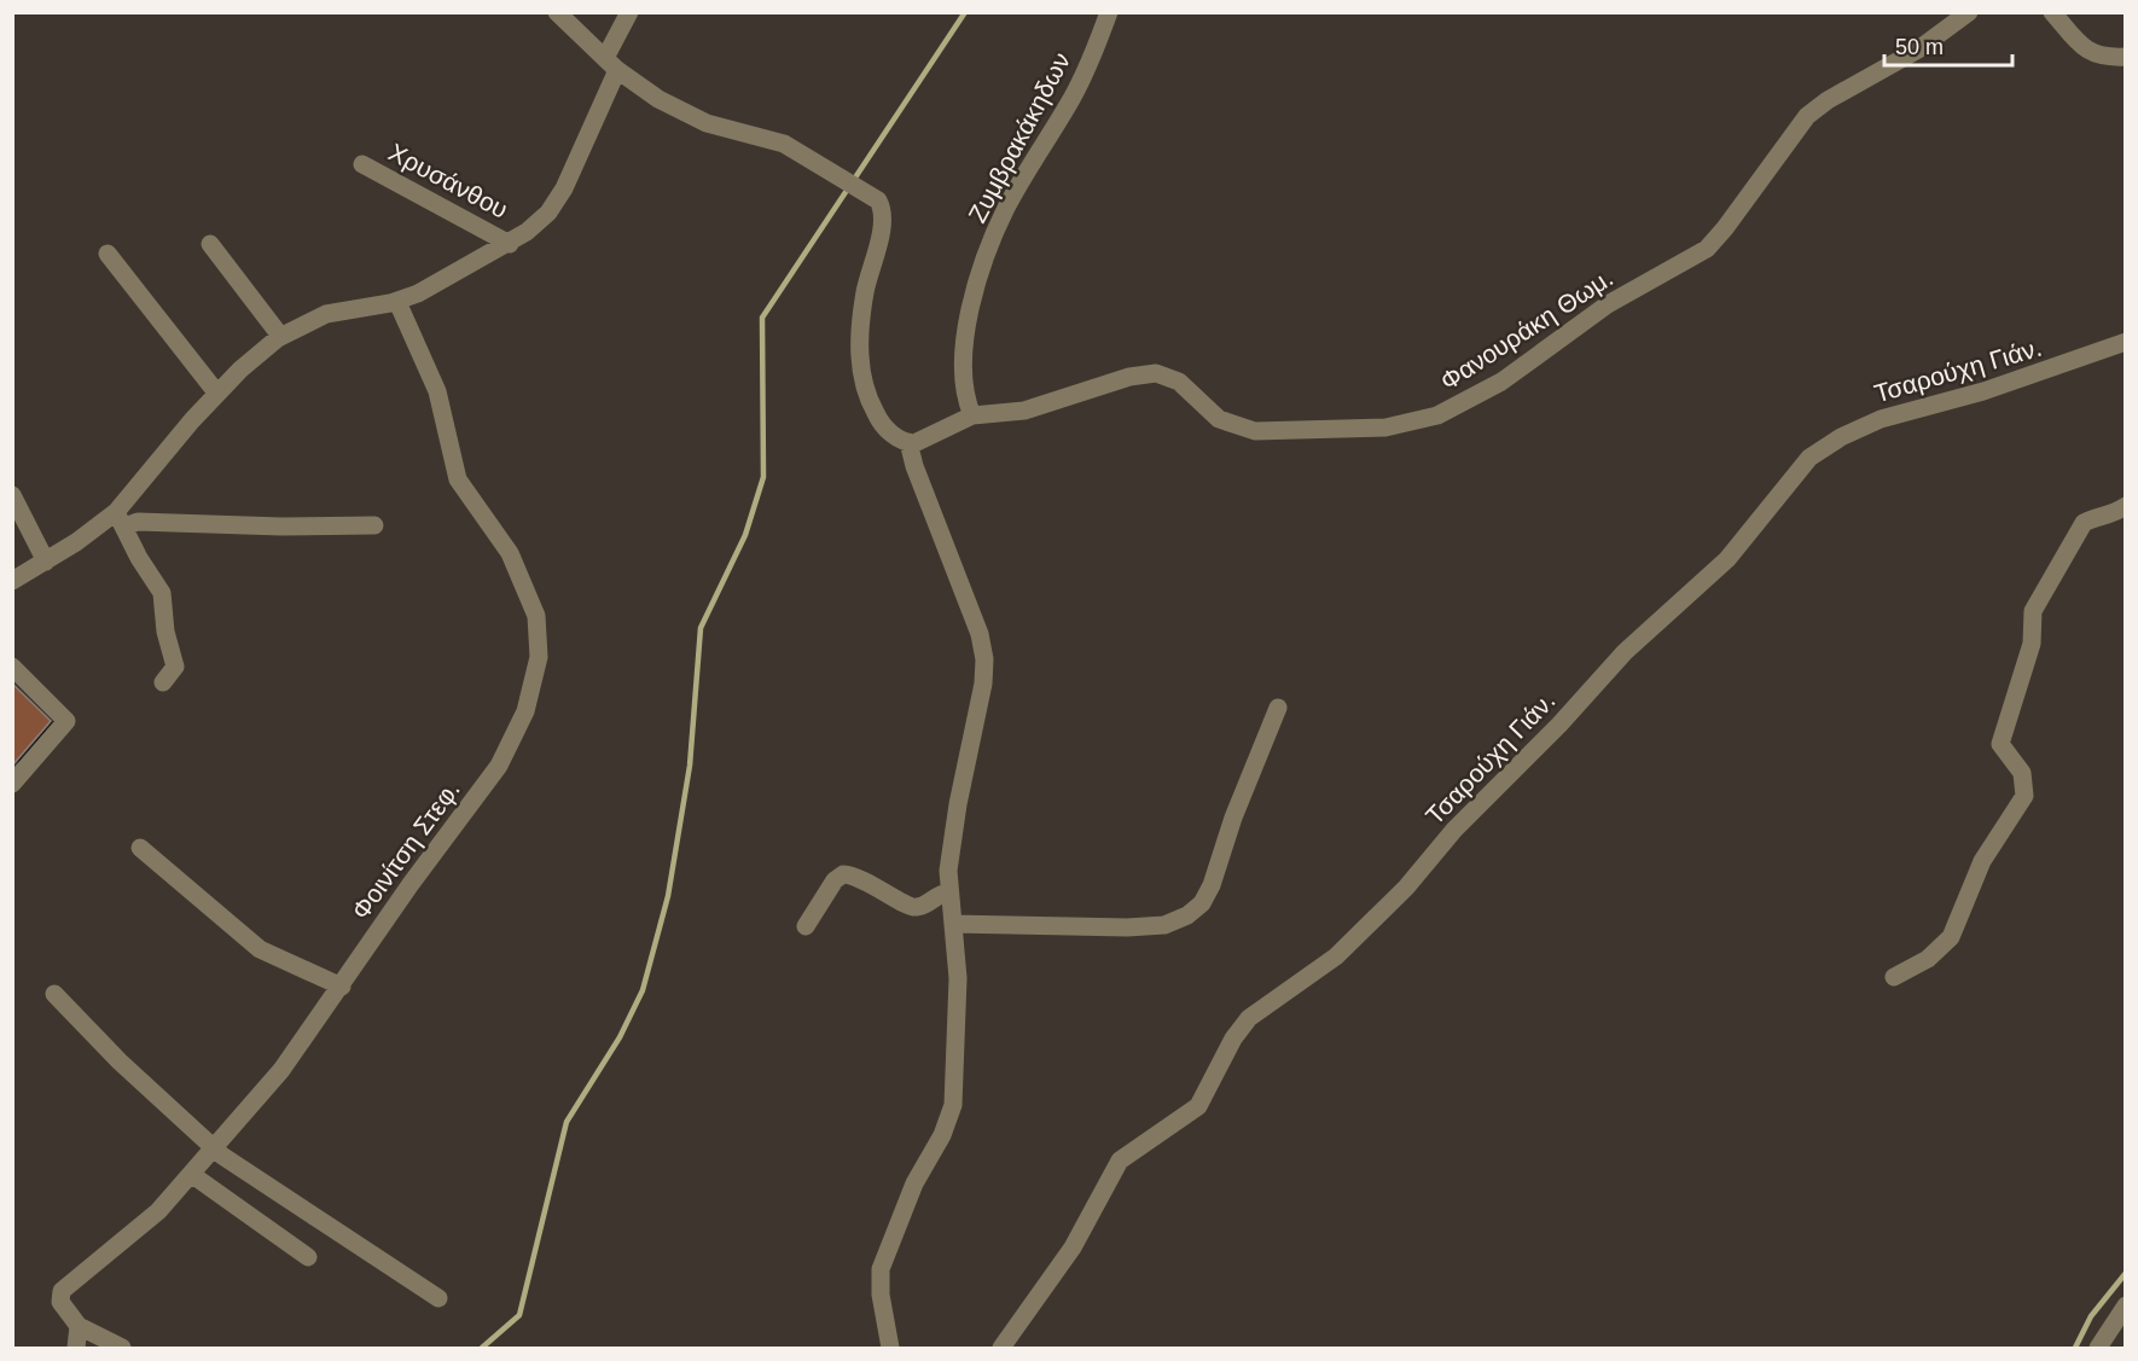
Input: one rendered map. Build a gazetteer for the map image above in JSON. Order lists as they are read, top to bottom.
{
  "streets": {
    "street": [
      "Ζυμβρακάκηδων",
      "Χρυσάνθου",
      "Φανουράκη Θωμ.",
      "Τσαρούχη Γιάν.",
      "Φοινίτση Στεφ."
    ]
  },
  "crossings": [
    ["Ζυμβρακάκηδων", "Φανουράκη Θωμ."]
  ],
  "scale_bar": "50 m"
}
